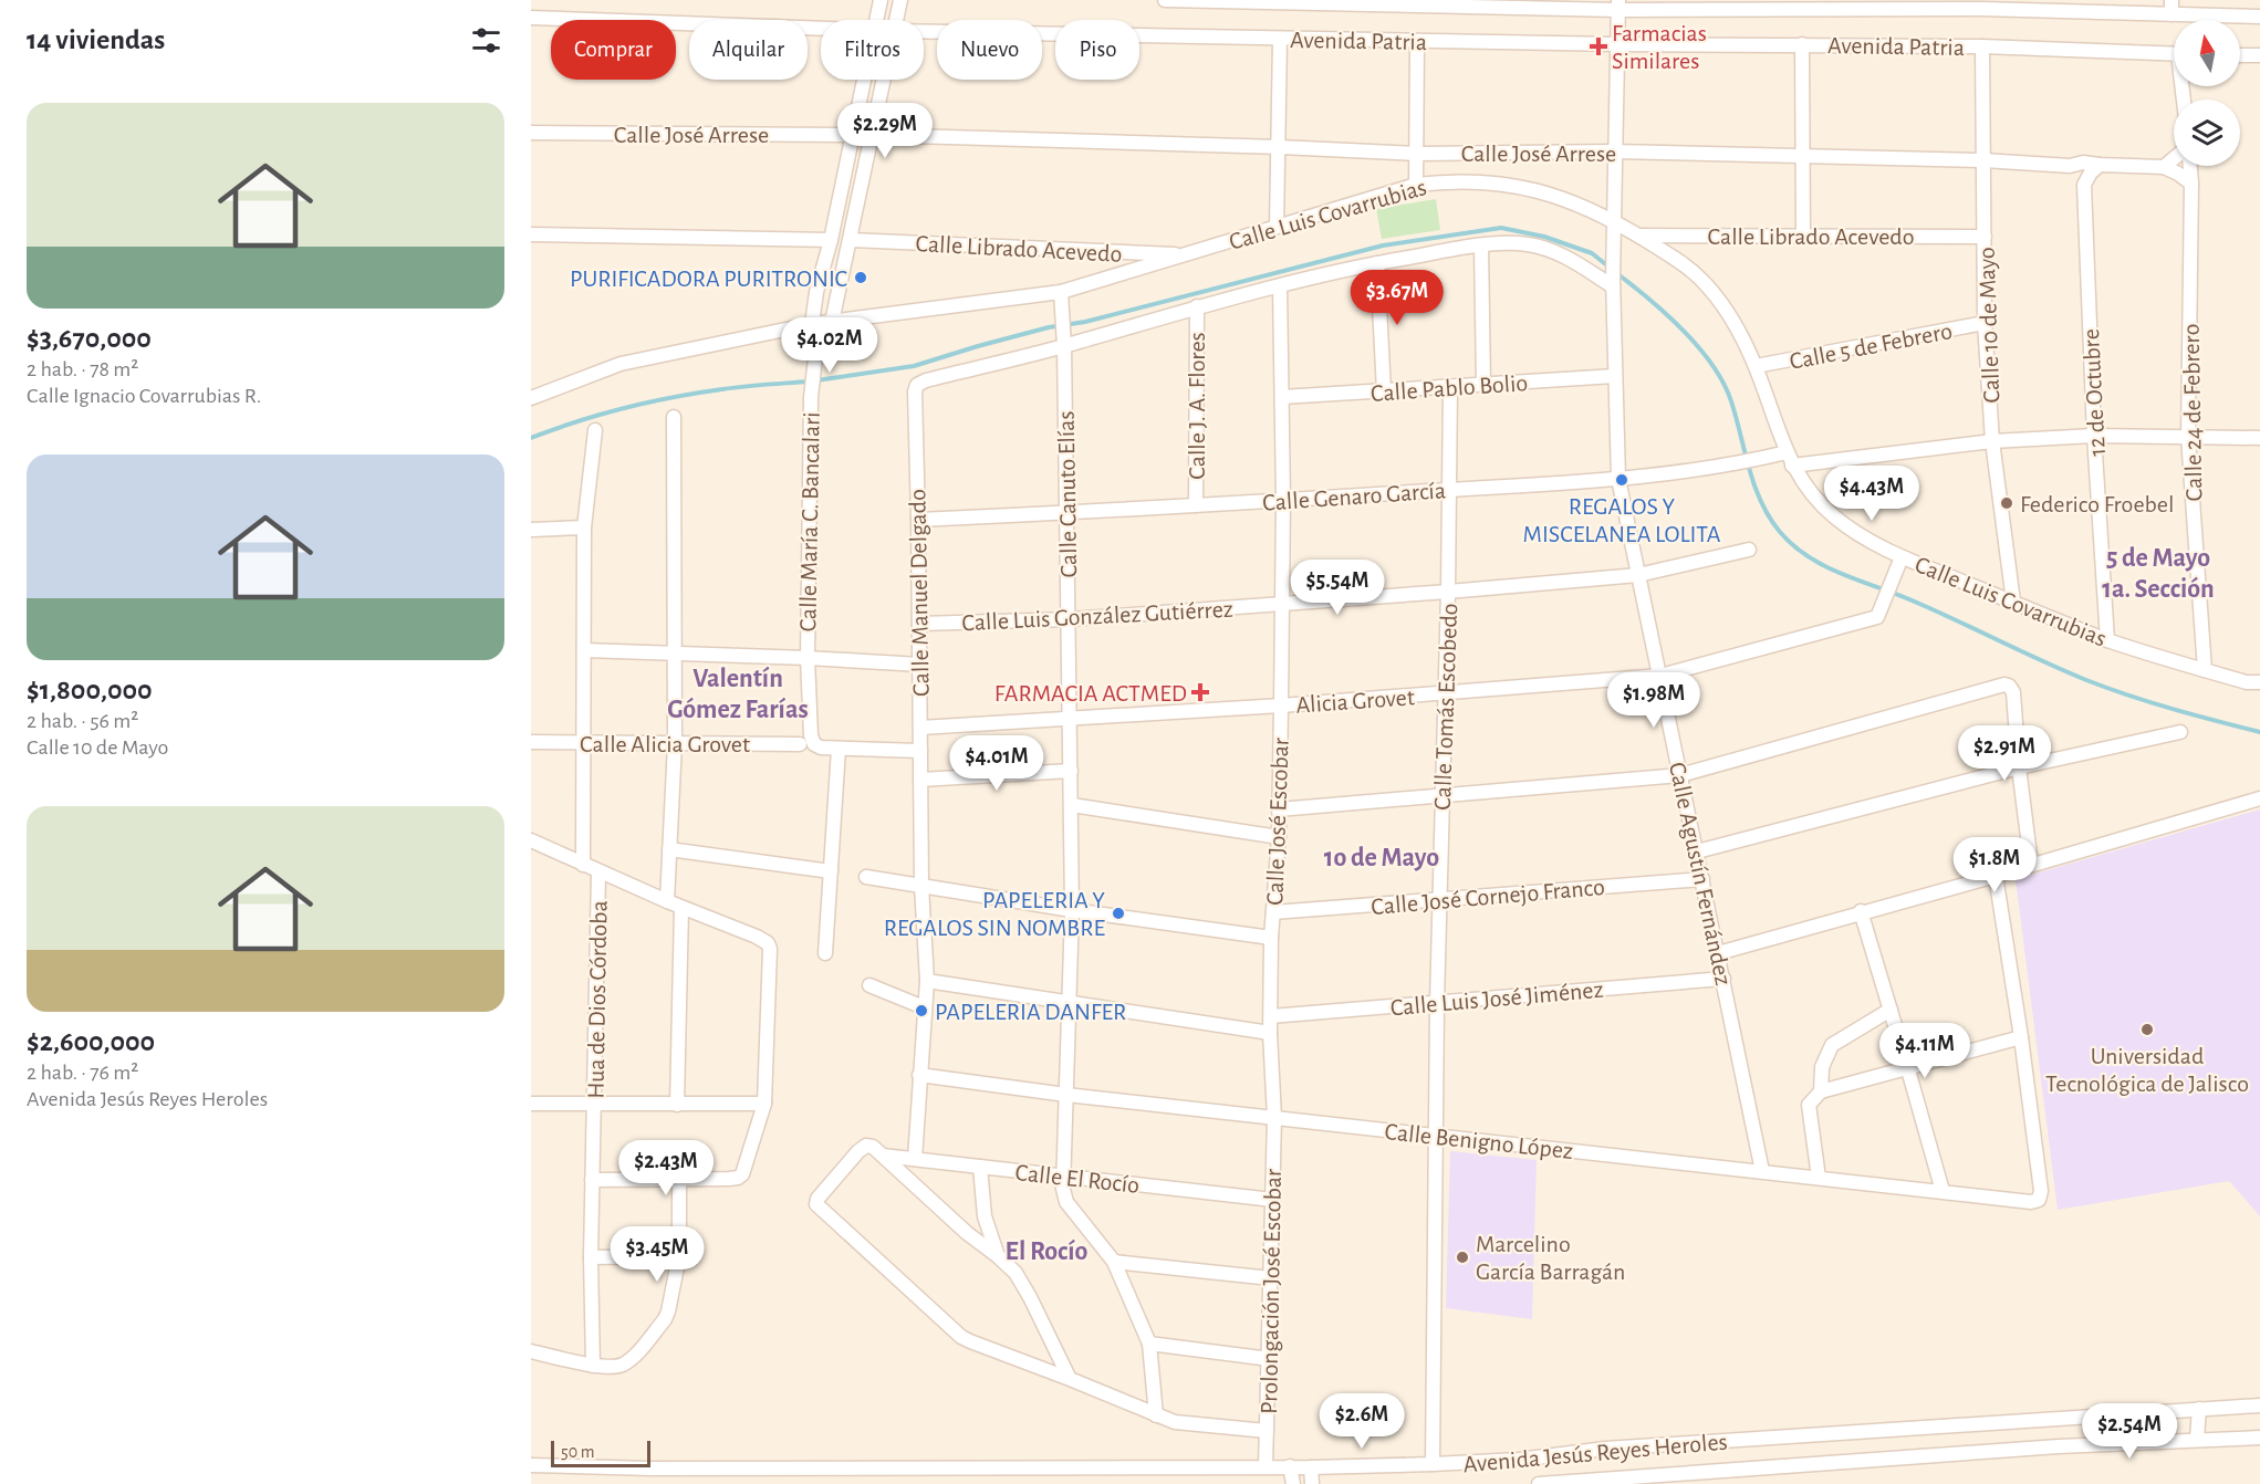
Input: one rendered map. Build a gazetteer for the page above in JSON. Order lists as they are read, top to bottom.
{
  "streets": {
    "street": [
      "Avenida Patria",
      "Calle José Arrese",
      "Calle Luis Covarrubias",
      "Calle Librado Acevedo",
      "Calle 10 de Mayo",
      "Calle 5 de Febrero",
      "Calle Pablo Bolio",
      "12 de Octubre",
      "Calle J. A. Flores",
      "Calle 24 de Febrero",
      "Calle Canuto Elías",
      "Calle Genaro García",
      "Calle María C. Bancalari",
      "Calle Manuel Delgado",
      "Calle Luis González Gutiérrez",
      "Alicia Grovet",
      "Calle Tomás Escobedo",
      "Calle Alicia Grovet",
      "Calle José Escobar",
      "Calle Agustín Fernández",
      "Calle José Cornejo Franco",
      "Calle Luis José Jiménez",
      "Hua de Dios Córdoba",
      "Calle Benigno López",
      "Calle El Rocío",
      "Prolongación José Escobar",
      "Avenida Jesús Reyes Heroles"
    ]
  },
  "crossings": [
    ["Avenida Patria", "Calle 10 de Mayo"],
    ["Avenida Patria", "Calle Agustín Fernández"],
    ["Calle José Arrese", "Calle 10 de Mayo"],
    ["Calle José Arrese", "Calle 24 de Febrero"],
    ["Calle José Arrese", "Calle María C. Bancalari"],
    ["Calle José Arrese", "Calle Agustín Fernández"],
    ["Calle Luis Covarrubias", "Calle Librado Acevedo"],
    ["Calle Luis Covarrubias", "Calle 10 de Mayo"],
    ["Calle Luis Covarrubias", "Calle 5 de Febrero"],
    ["Calle Luis Covarrubias", "12 de Octubre"],
    ["Calle Luis Covarrubias", "Calle 24 de Febrero"],
    ["Calle Luis Covarrubias", "Calle Canuto Elías"],
    ["Calle Luis Covarrubias", "Calle Genaro García"],
    ["Calle Luis Covarrubias", "Calle María C. Bancalari"],
    ["Calle Luis Covarrubias", "Alicia Grovet"],
    ["Calle Luis Covarrubias", "Calle Agustín Fernández"],
    ["Calle Librado Acevedo", "Calle 10 de Mayo"],
    ["Calle 10 de Mayo", "Calle 5 de Febrero"],
    ["Calle Pablo Bolio", "Calle Tomás Escobedo"],
    ["Calle Pablo Bolio", "Calle José Escobar"],
    ["Calle Pablo Bolio", "Calle Agustín Fernández"],
    ["Calle J. A. Flores", "Calle Genaro García"],
    ["Calle Canuto Elías", "Calle Genaro García"],
    ["Calle Canuto Elías", "Calle Manuel Delgado"],
    ["Calle Canuto Elías", "Calle Luis González Gutiérrez"],
    ["Calle Canuto Elías", "Alicia Grovet"],
    ["Calle Canuto Elías", "Calle Benigno López"],
    ["Calle Canuto Elías", "Calle El Rocío"],
    ["Calle Genaro García", "Calle Manuel Delgado"],
    ["Calle Genaro García", "Calle Tomás Escobedo"],
    ["Calle Genaro García", "Calle José Escobar"],
    ["Calle Genaro García", "Calle Agustín Fernández"],
    ["Calle Manuel Delgado", "Calle Luis González Gutiérrez"],
    ["Calle Manuel Delgado", "Alicia Grovet"],
    ["Calle Manuel Delgado", "Calle Benigno López"],
    ["Calle Manuel Delgado", "Calle El Rocío"],
    ["Calle Luis González Gutiérrez", "Calle Tomás Escobedo"],
    ["Calle Luis González Gutiérrez", "Calle José Escobar"],
    ["Calle Luis González Gutiérrez", "Calle Agustín Fernández"],
    ["Alicia Grovet", "Calle Tomás Escobedo"],
    ["Alicia Grovet", "Calle José Escobar"],
    ["Alicia Grovet", "Calle Agustín Fernández"],
    ["Calle Tomás Escobedo", "Calle José Cornejo Franco"],
    ["Calle Tomás Escobedo", "Calle Luis José Jiménez"],
    ["Calle Tomás Escobedo", "Calle Benigno López"],
    ["Calle Tomás Escobedo", "Avenida Jesús Reyes Heroles"],
    ["Calle Alicia Grovet", "Hua de Dios Córdoba"],
    ["Calle José Escobar", "Calle José Cornejo Franco"],
    ["Calle José Escobar", "Calle Luis José Jiménez"],
    ["Calle José Escobar", "Calle Benigno López"],
    ["Calle José Escobar", "Prolongación José Escobar"],
    ["Calle Agustín Fernández", "Calle José Cornejo Franco"],
    ["Calle Agustín Fernández", "Calle Luis José Jiménez"],
    ["Calle Agustín Fernández", "Calle Benigno López"],
    ["Calle Benigno López", "Prolongación José Escobar"],
    ["Calle El Rocío", "Prolongación José Escobar"],
    ["Prolongación José Escobar", "Avenida Jesús Reyes Heroles"]
  ],
  "districts": [
    "5 de Mayo 1a. Sección",
    "Valentín Gómez Farías",
    "1o de Mayo",
    "El Rocío"
  ],
  "places": {
    "health": ["Farmacias Similares", "FARMACIA ACTMED"],
    "other": [
      "PURIFICADORA PURITRONIC",
      "REGALOS Y MISCELANEA LOLITA",
      "Federico Froebel",
      "PAPELERIA Y REGALOS SIN NOMBRE",
      "PAPELERIA DANFER",
      "Universidad Tecnológica de Jalisco",
      "Marcelino García Barragán"
    ]
  },
  "scale_bar": "50 m",
  "north": "top",
  "page": {
    "heading": "14 viviendas",
    "chip": [
      "Comprar",
      "Alquilar",
      "Filtros",
      "Nuevo",
      "Piso"
    ],
    "list": [
      {
        "name": "$3,670,000",
        "note": "2 hab. · 78 m² · Calle Ignacio Covarrubias R."
      },
      {
        "name": "$1,800,000",
        "note": "2 hab. · 56 m² · Calle 10 de Mayo"
      },
      {
        "name": "$2,600,000",
        "note": "2 hab. · 76 m² · Avenida Jesús Reyes Heroles"
      }
    ],
    "price": [
      "$2.29M",
      "$3.67M",
      "$4.02M",
      "$4.43M",
      "$5.54M",
      "$1.98M",
      "$2.91M",
      "$4.01M",
      "$1.8M",
      "$4.11M",
      "$2.43M",
      "$3.45M",
      "$2.6M",
      "$2.54M"
    ],
    "scale": "50 m"
  }
}
